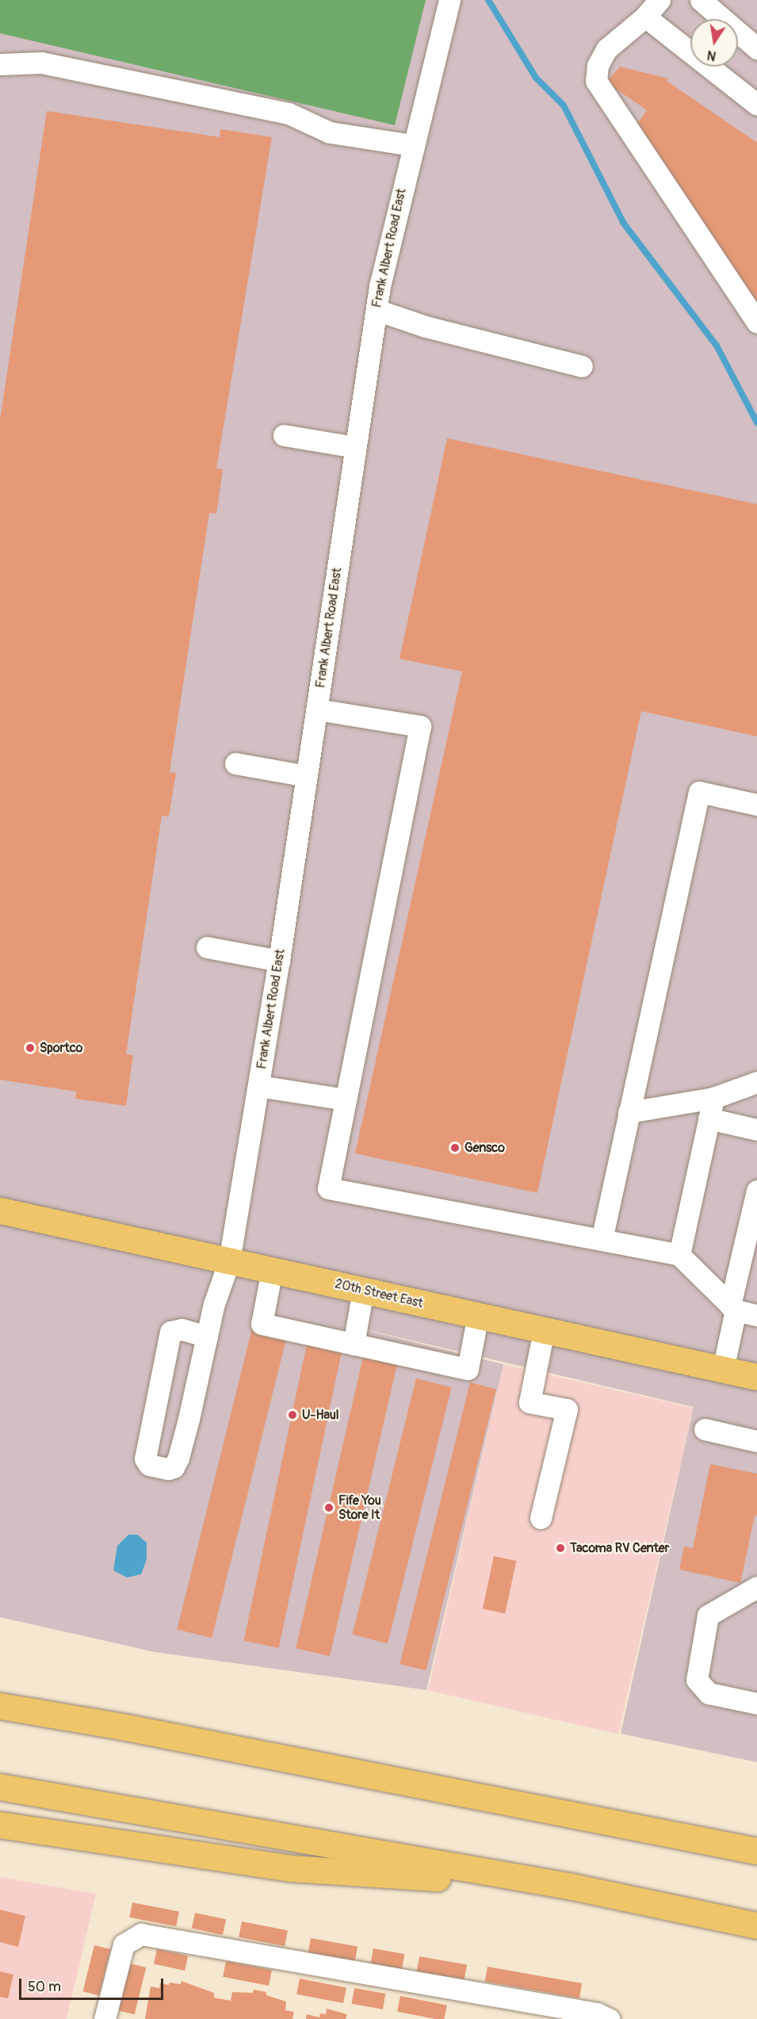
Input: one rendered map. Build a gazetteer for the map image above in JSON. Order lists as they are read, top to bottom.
{
  "streets": {
    "main road": ["20th Street East"],
    "street": ["Frank Albert Road East"]
  },
  "crossings": [
    ["Frank Albert Road East", "20th Street East"]
  ],
  "places": [
    "Sportco",
    "Gensco",
    "U-Haul",
    "Fife You Store It",
    "Tacoma RV Center"
  ],
  "scale_bar": "50 m",
  "north": "bottom"
}
